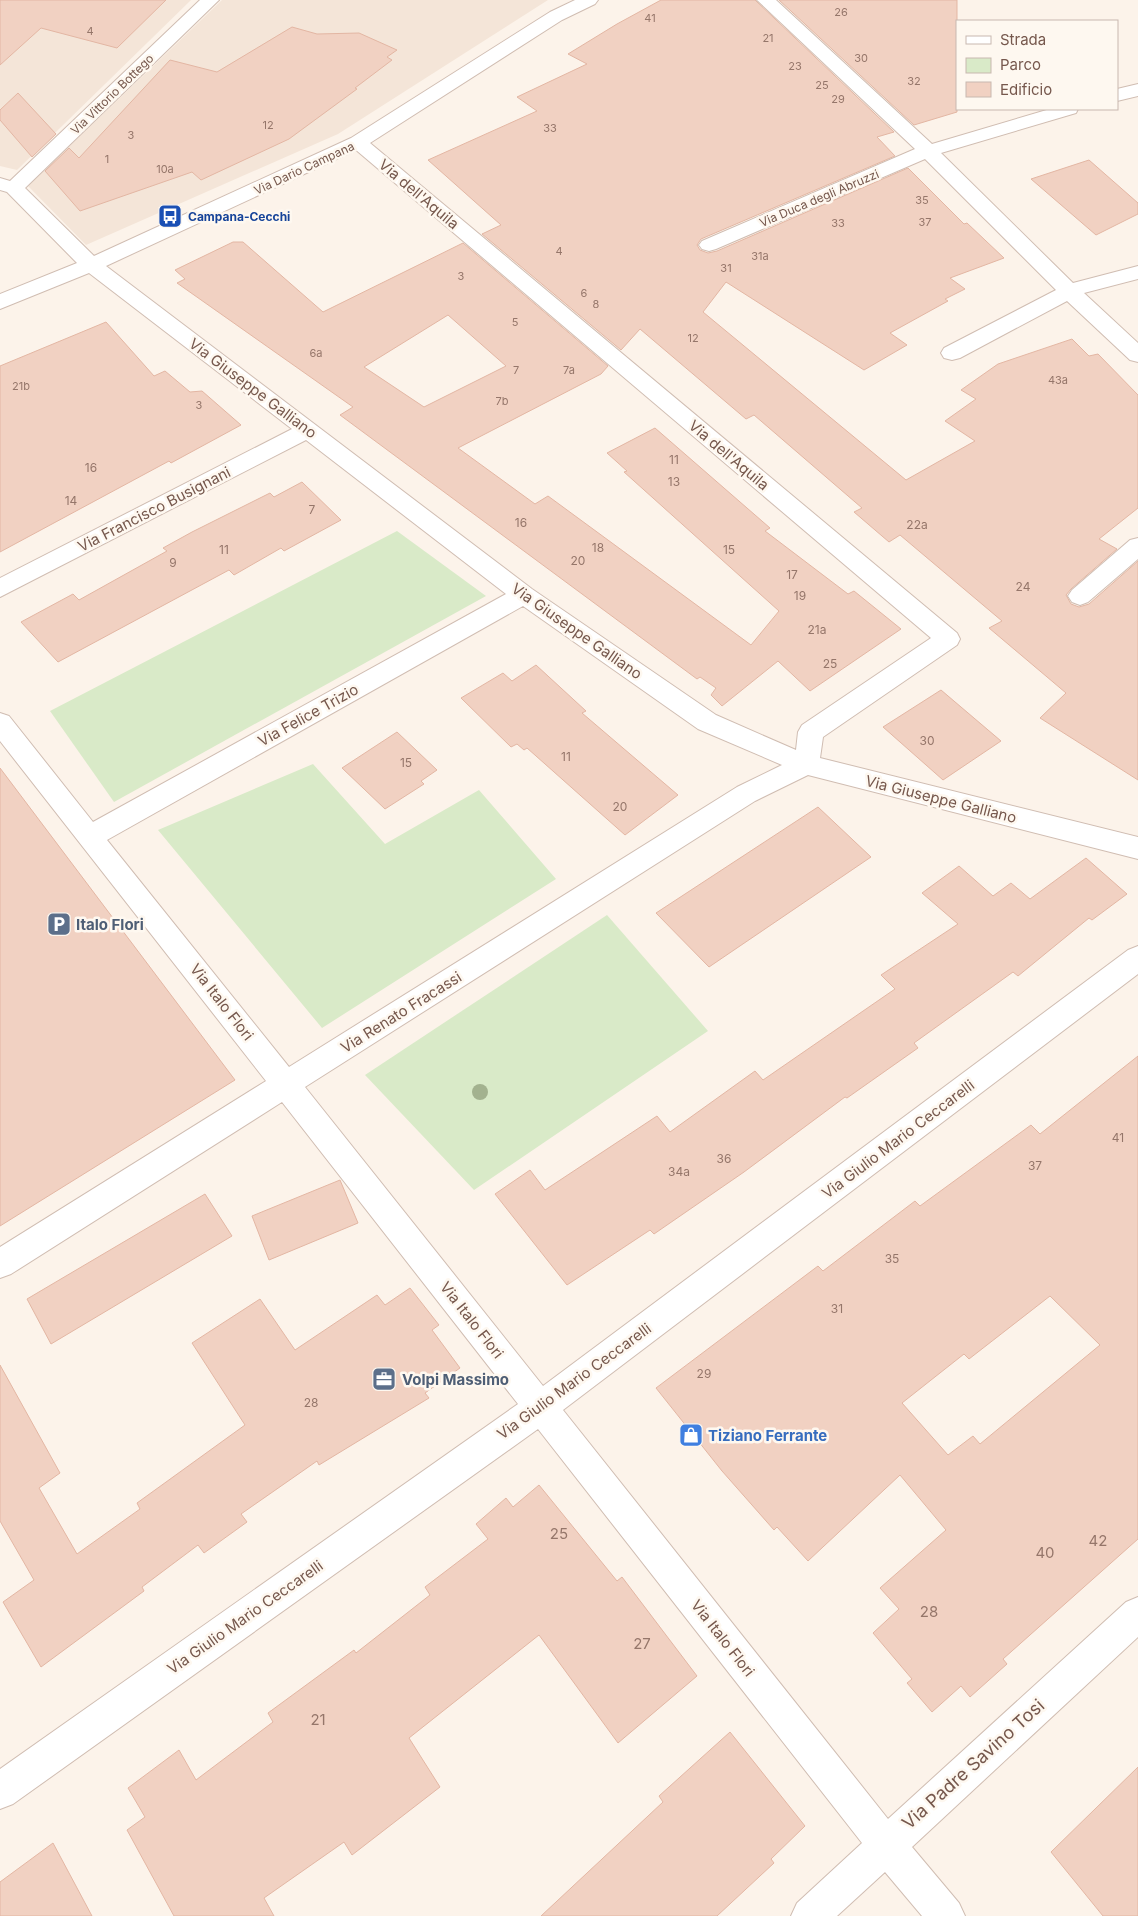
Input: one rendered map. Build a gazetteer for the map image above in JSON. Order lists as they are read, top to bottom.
{
  "streets": {
    "street": [
      "Via Vittorio Bottego",
      "Via Dario Campana",
      "Via dell'Aquila",
      "Via Duca degli Abruzzi",
      "Via Giuseppe Galliano",
      "Via Francisco Busignani",
      "Via Felice Trizio",
      "Via Italo Flori",
      "Via Renato Fracassi",
      "Via Giulio Mario Ceccarelli",
      "Via Padre Savino Tosi"
    ]
  },
  "crossings": [
    ["Via Vittorio Bottego", "Via Giuseppe Galliano"],
    ["Via Dario Campana", "Via dell'Aquila"],
    ["Via Dario Campana", "Via Giuseppe Galliano"],
    ["Via dell'Aquila", "Via Giuseppe Galliano"],
    ["Via dell'Aquila", "Via Renato Fracassi"],
    ["Via Giuseppe Galliano", "Via Francisco Busignani"],
    ["Via Giuseppe Galliano", "Via Felice Trizio"],
    ["Via Giuseppe Galliano", "Via Renato Fracassi"],
    ["Via Felice Trizio", "Via Italo Flori"],
    ["Via Italo Flori", "Via Renato Fracassi"],
    ["Via Italo Flori", "Via Giulio Mario Ceccarelli"],
    ["Via Italo Flori", "Via Padre Savino Tosi"]
  ],
  "places": {
    "bus stop": ["Campana-Cecchi"],
    "parking": ["Italo Flori"],
    "office": ["Volpi Massimo"],
    "shop": ["Tiziano Ferrante"]
  },
  "house_numbers": [
    "26",
    "41",
    "4",
    "21",
    "30",
    "23",
    "32",
    "25",
    "29",
    "12",
    "33",
    "3",
    "1",
    "10a",
    "35",
    "37",
    "33",
    "4",
    "31a",
    "31",
    "3",
    "6",
    "8",
    "5",
    "12",
    "6a",
    "7",
    "7a",
    "43a",
    "21b",
    "7b",
    "3",
    "11",
    "16",
    "13",
    "14",
    "7",
    "16",
    "22a",
    "18",
    "11",
    "15",
    "20",
    "9",
    "17",
    "24",
    "19",
    "21a",
    "25",
    "30",
    "11",
    "15",
    "20",
    "41",
    "36",
    "37",
    "34a",
    "35",
    "31",
    "29",
    "28",
    "25",
    "42",
    "40",
    "28",
    "27",
    "21"
  ],
  "legend": ["Strada", "Parco", "Edificio"]
}
